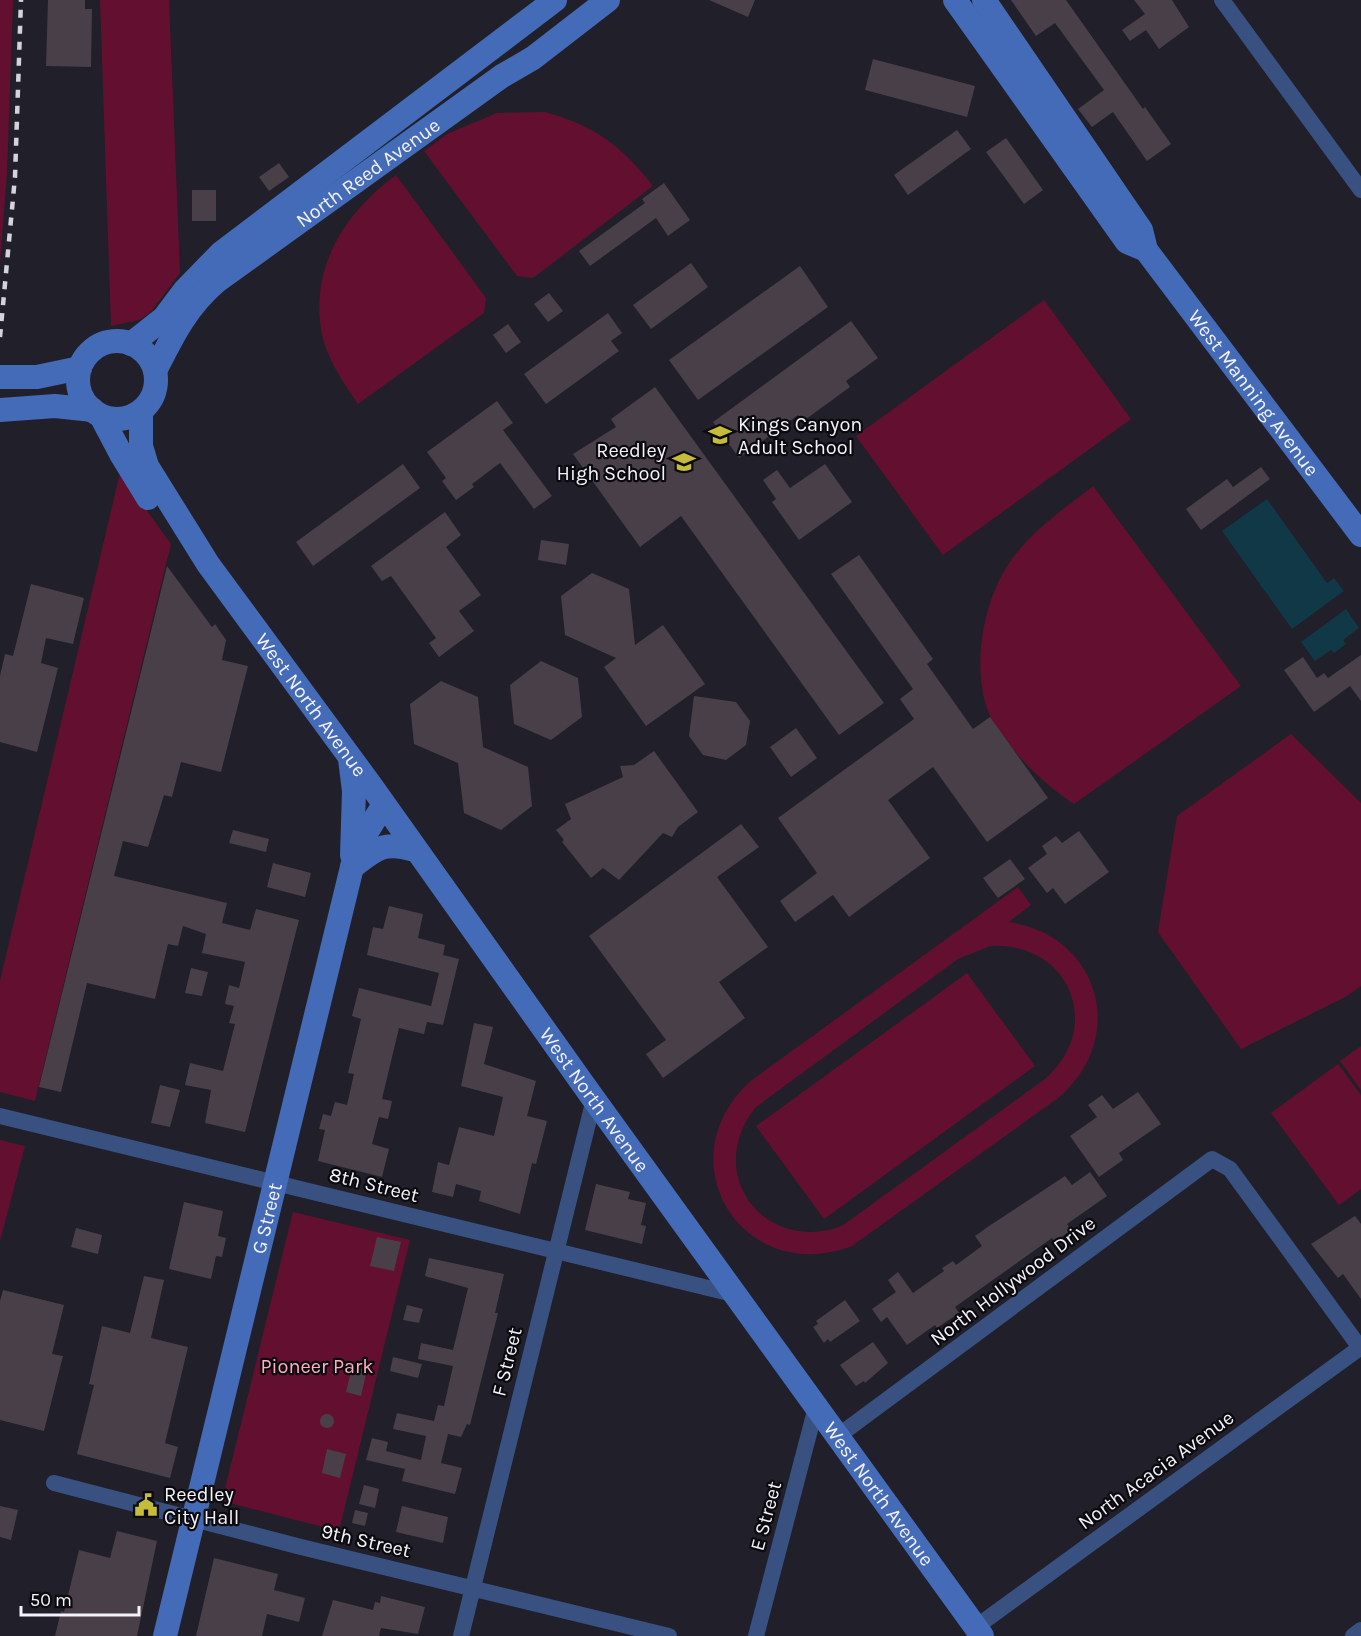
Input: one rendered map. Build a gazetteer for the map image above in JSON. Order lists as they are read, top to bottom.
{
  "streets": {
    "street": [
      "North Reed Avenue",
      "West Manning Avenue",
      "West North Avenue",
      "8th Street",
      "G Street",
      "North Hollywood Drive",
      "F Street",
      "North Acacia Avenue",
      "E Street",
      "9th Street"
    ]
  },
  "crossings": [
    ["North Reed Avenue", "West North Avenue"],
    ["West North Avenue", "8th Street"],
    ["West North Avenue", "G Street"],
    ["West North Avenue", "North Hollywood Drive"],
    ["West North Avenue", "F Street"],
    ["West North Avenue", "North Acacia Avenue"],
    ["West North Avenue", "E Street"],
    ["8th Street", "G Street"],
    ["8th Street", "F Street"],
    ["G Street", "9th Street"],
    ["North Hollywood Drive", "North Acacia Avenue"],
    ["F Street", "9th Street"]
  ],
  "parks": ["Pioneer Park"],
  "places": {
    "school or university": ["Kings Canyon Adult School", "Reedley High School"],
    "public building": ["Reedley City Hall"]
  },
  "scale_bar": "50 m"
}
